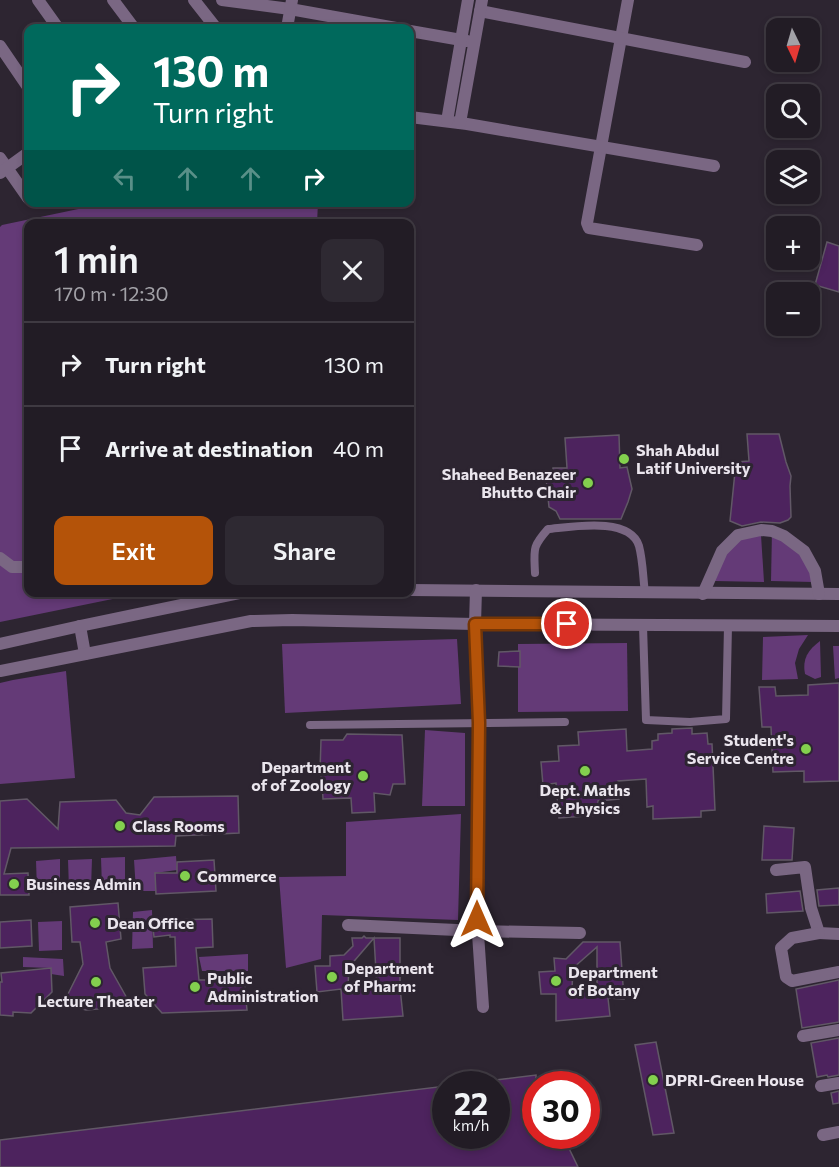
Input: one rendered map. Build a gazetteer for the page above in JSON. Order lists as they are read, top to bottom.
{
  "places": [
    "Shah Abdul Latif University",
    "Shaheed Benazeer Bhutto Chair",
    "Student's Service Centre",
    "Dept. Maths & Physics",
    "Department of of Zoology",
    "Class Rooms",
    "Commerce",
    "Business Admin",
    "Dean Office",
    "Department of Pharm:",
    "Department of Botany",
    "Lecture Theater",
    "Public Administration",
    "DPRI-Green House"
  ],
  "north": "bottom",
  "page": {
    "map_buttons": ["+", "−"],
    "turn": ["130 m", "Turn right"],
    "heading": ["1 min", "170 m · 12:30"],
    "list": [
      {
        "name": "Turn right",
        "value": "130 m"
      },
      {
        "name": "Arrive at destination",
        "value": "40 m"
      }
    ],
    "buttons": ["Exit", "Share"],
    "speed": "22 km/h",
    "limit": "30"
  }
}
